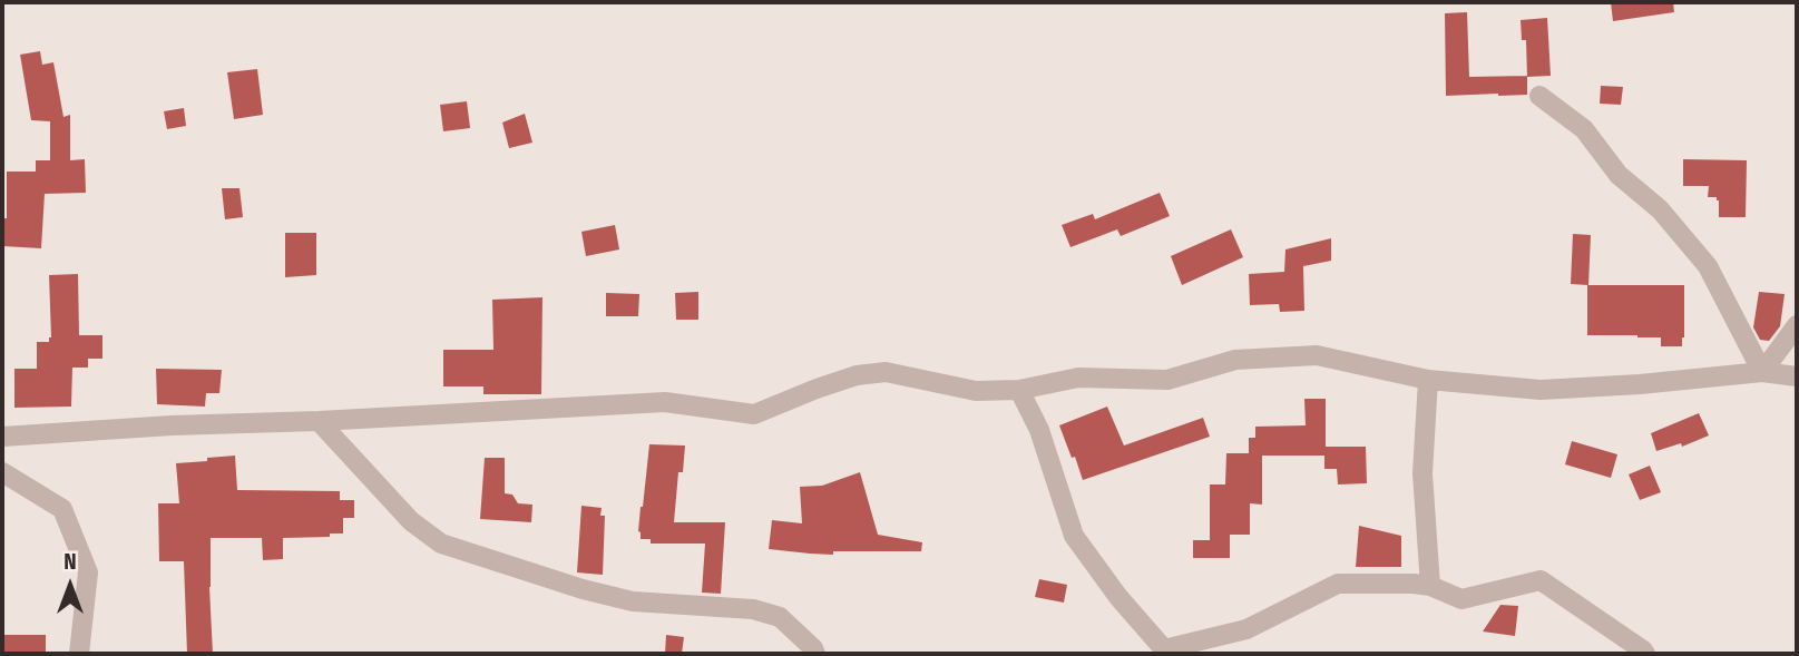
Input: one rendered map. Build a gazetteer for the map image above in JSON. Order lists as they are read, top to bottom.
{
  "north": "top"
}
